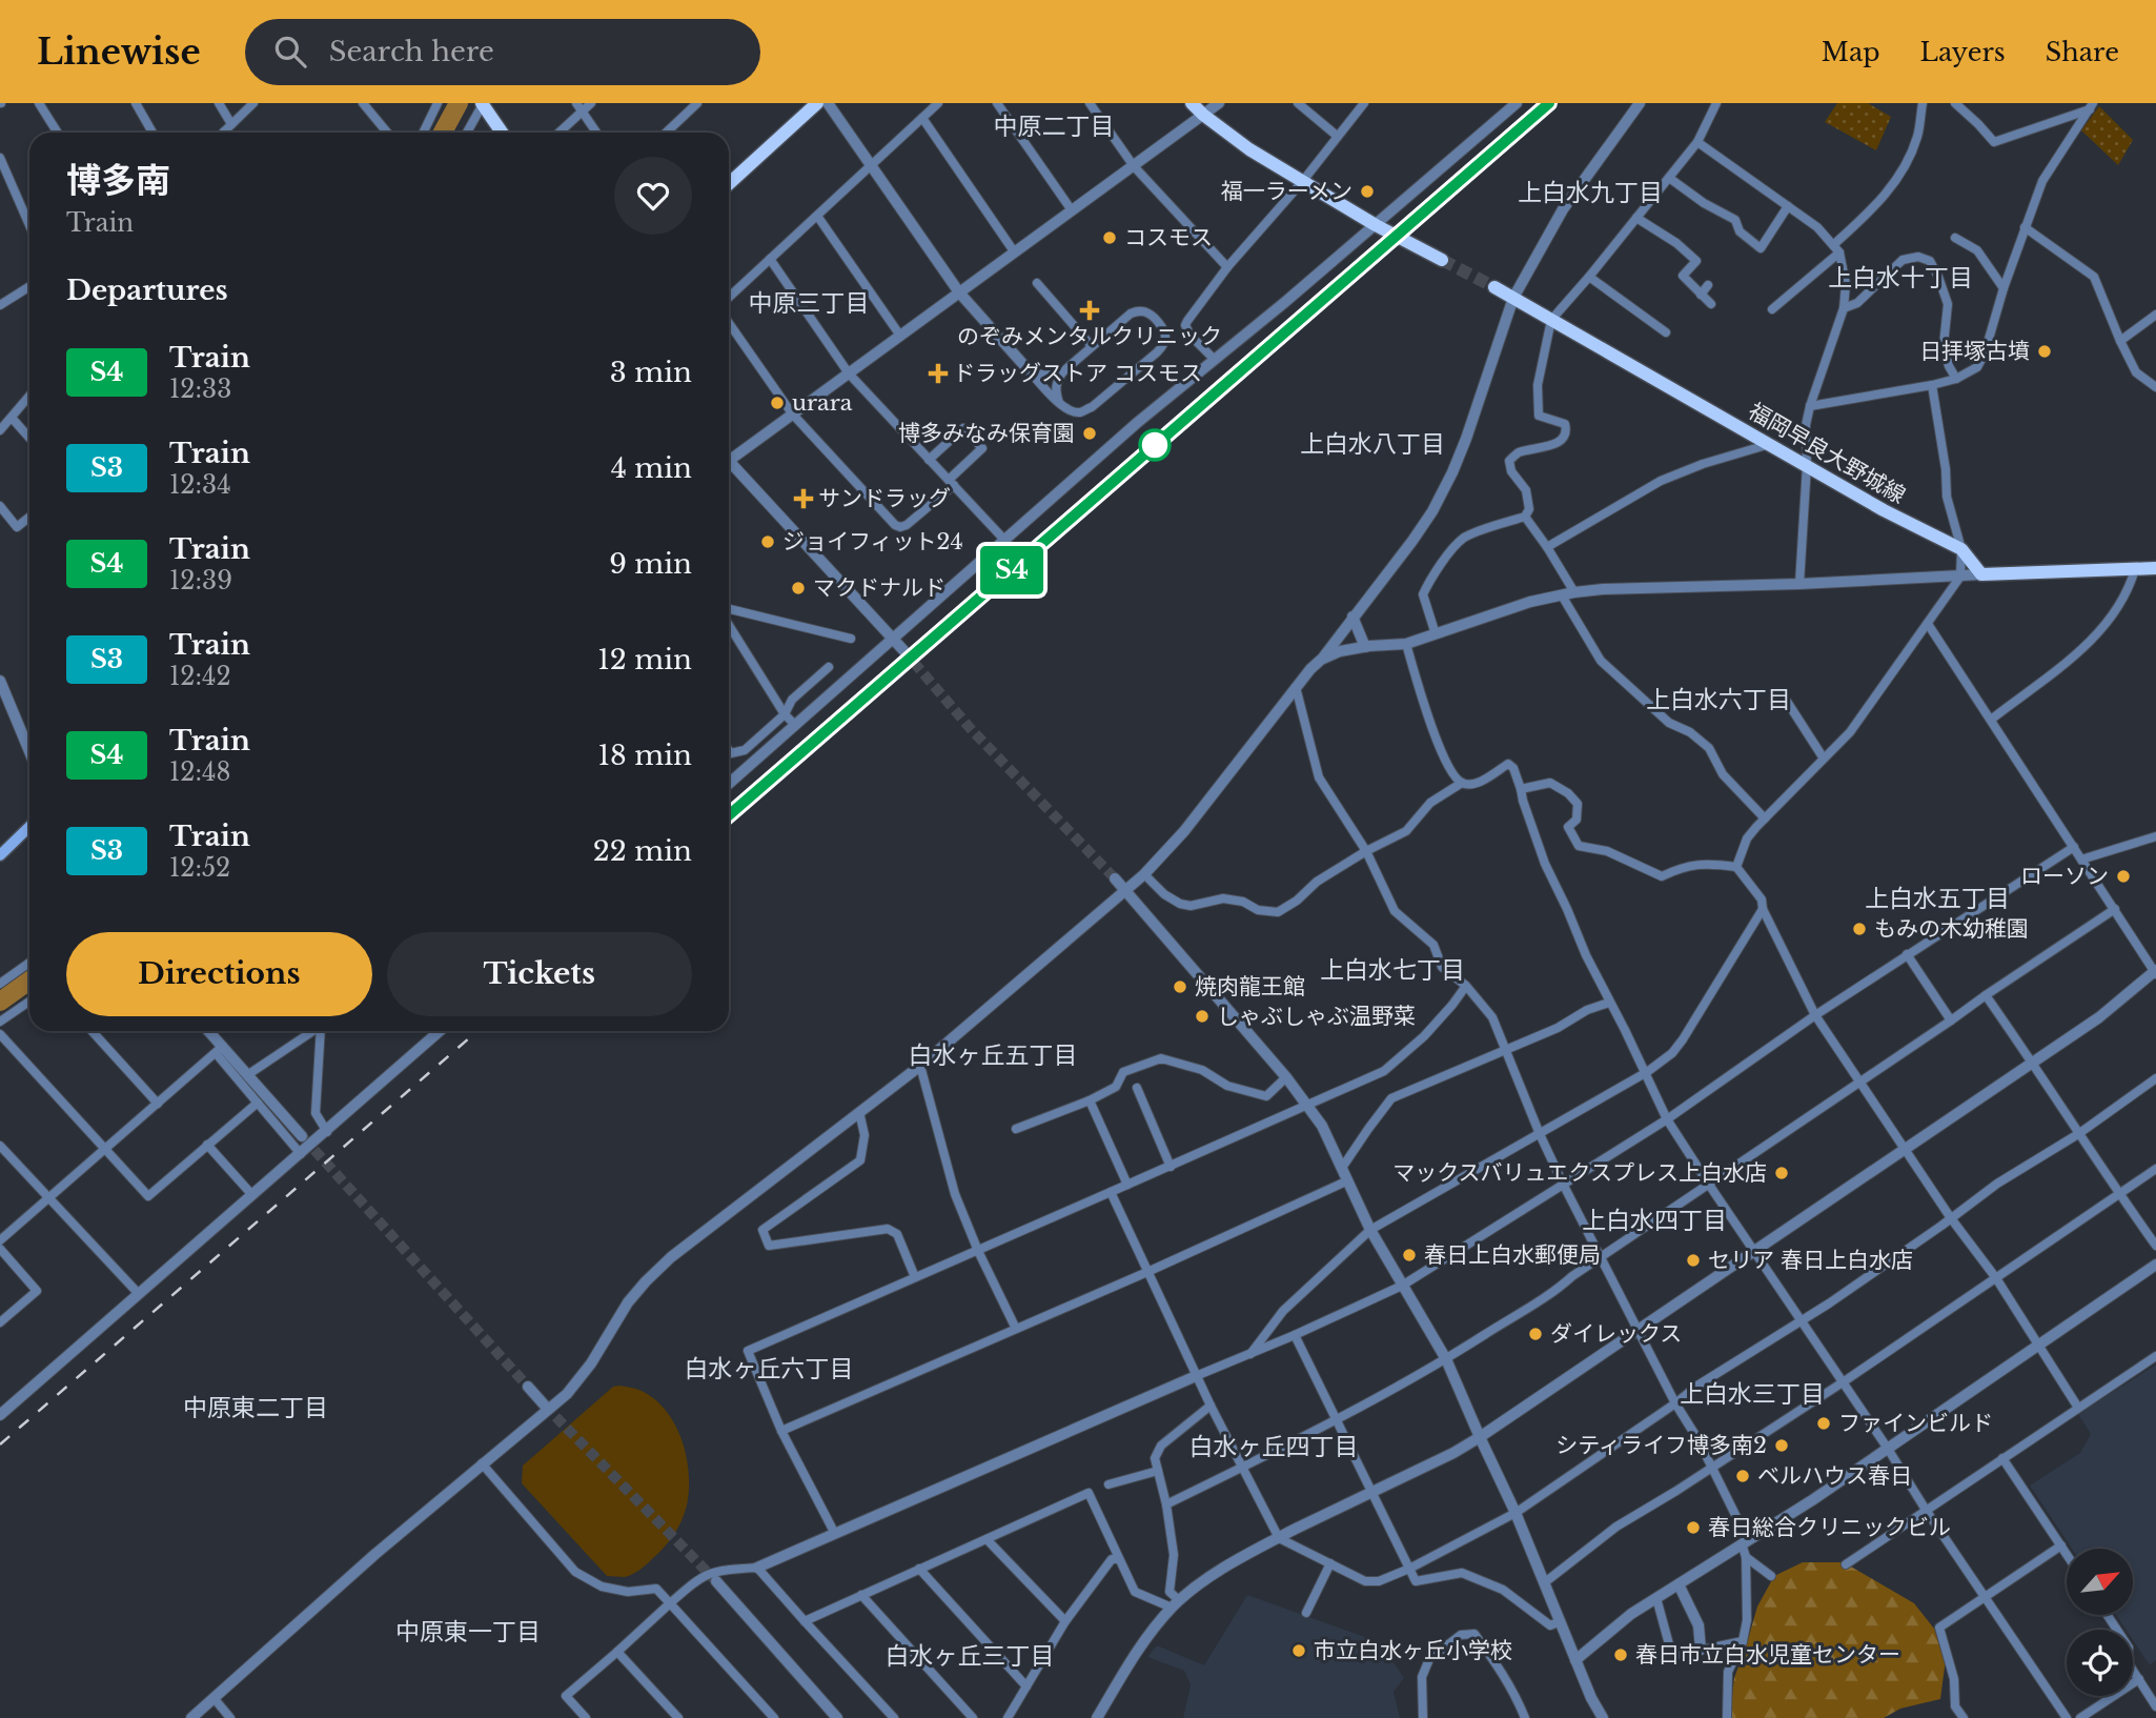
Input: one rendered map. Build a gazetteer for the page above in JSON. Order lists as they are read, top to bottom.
{
  "streets": {
    "main road": ["福岡早良大野城線"]
  },
  "districts": [
    "中原二丁目",
    "上白水九丁目",
    "上白水十丁目",
    "中原三丁目",
    "上白水八丁目",
    "上白水六丁目",
    "上白水五丁目",
    "上白水七丁目",
    "白水ヶ丘五丁目",
    "上白水四丁目",
    "白水ヶ丘六丁目",
    "上白水三丁目",
    "中原東二丁目",
    "白水ヶ丘四丁目",
    "中原東一丁目",
    "白水ヶ丘三丁目"
  ],
  "places": {
    "other": [
      "福一ラーメン",
      "コスモス",
      "日拝塚古墳",
      "urara",
      "博多みなみ保育園",
      "ジョイフィット24",
      "マクドナルド",
      "ローソン",
      "もみの木幼稚園",
      "焼肉龍王館",
      "しゃぶしゃぶ温野菜",
      "マックスバリュエクスプレス上白水店",
      "春日上白水郵便局",
      "セリア 春日上白水店",
      "ダイレックス",
      "ファインビルド",
      "シティライフ博多南2",
      "ベルハウス春日",
      "春日総合クリニックビル",
      "市立白水ヶ丘小学校",
      "春日市立白水児童センター"
    ],
    "health": ["のぞみメンタルクリニック", "ドラッグストア コスモス", "サンドラッグ"]
  },
  "north": "top right",
  "page": {
    "header": "Linewise",
    "search": "Search here",
    "nav": ["Map", "Layers", "Share"],
    "on_map": "S4",
    "heading": [
      ["博多南", "Train"],
      "Departures"
    ],
    "list": [
      {
        "mark": "S4",
        "name": "Train",
        "note": "12:33",
        "value": "3 min"
      },
      {
        "mark": "S3",
        "name": "Train",
        "note": "12:34",
        "value": "4 min"
      },
      {
        "mark": "S4",
        "name": "Train",
        "note": "12:39",
        "value": "9 min"
      },
      {
        "mark": "S3",
        "name": "Train",
        "note": "12:42",
        "value": "12 min"
      },
      {
        "mark": "S4",
        "name": "Train",
        "note": "12:48",
        "value": "18 min"
      },
      {
        "mark": "S3",
        "name": "Train",
        "note": "12:52",
        "value": "22 min"
      }
    ],
    "buttons": ["Directions", "Tickets"]
  }
}
